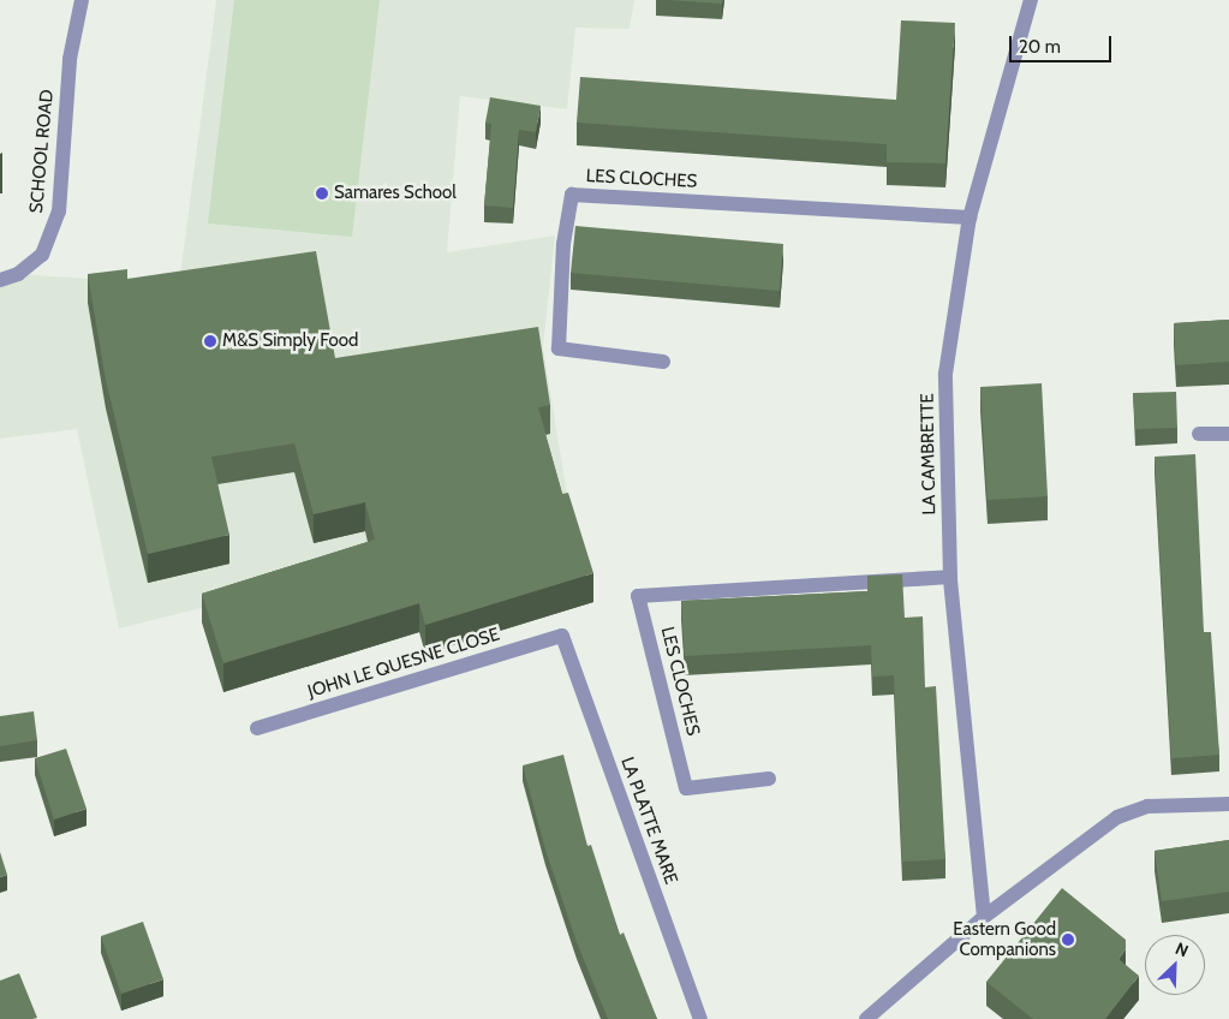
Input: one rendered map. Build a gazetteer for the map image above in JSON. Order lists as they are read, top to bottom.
{
  "streets": {
    "street": [
      "SCHOOL ROAD",
      "LES CLOCHES",
      "LA CAMBRETTE",
      "JOHN LE QUESNE CLOSE",
      "LA PLATTE MARE"
    ]
  },
  "crossings": [
    ["LES CLOCHES", "LA CAMBRETTE"],
    ["JOHN LE QUESNE CLOSE", "LA PLATTE MARE"]
  ],
  "places": ["Samares School", "M&S Simply Food", "Eastern Good Companions"],
  "scale_bar": "20 m",
  "north": "top right"
}
